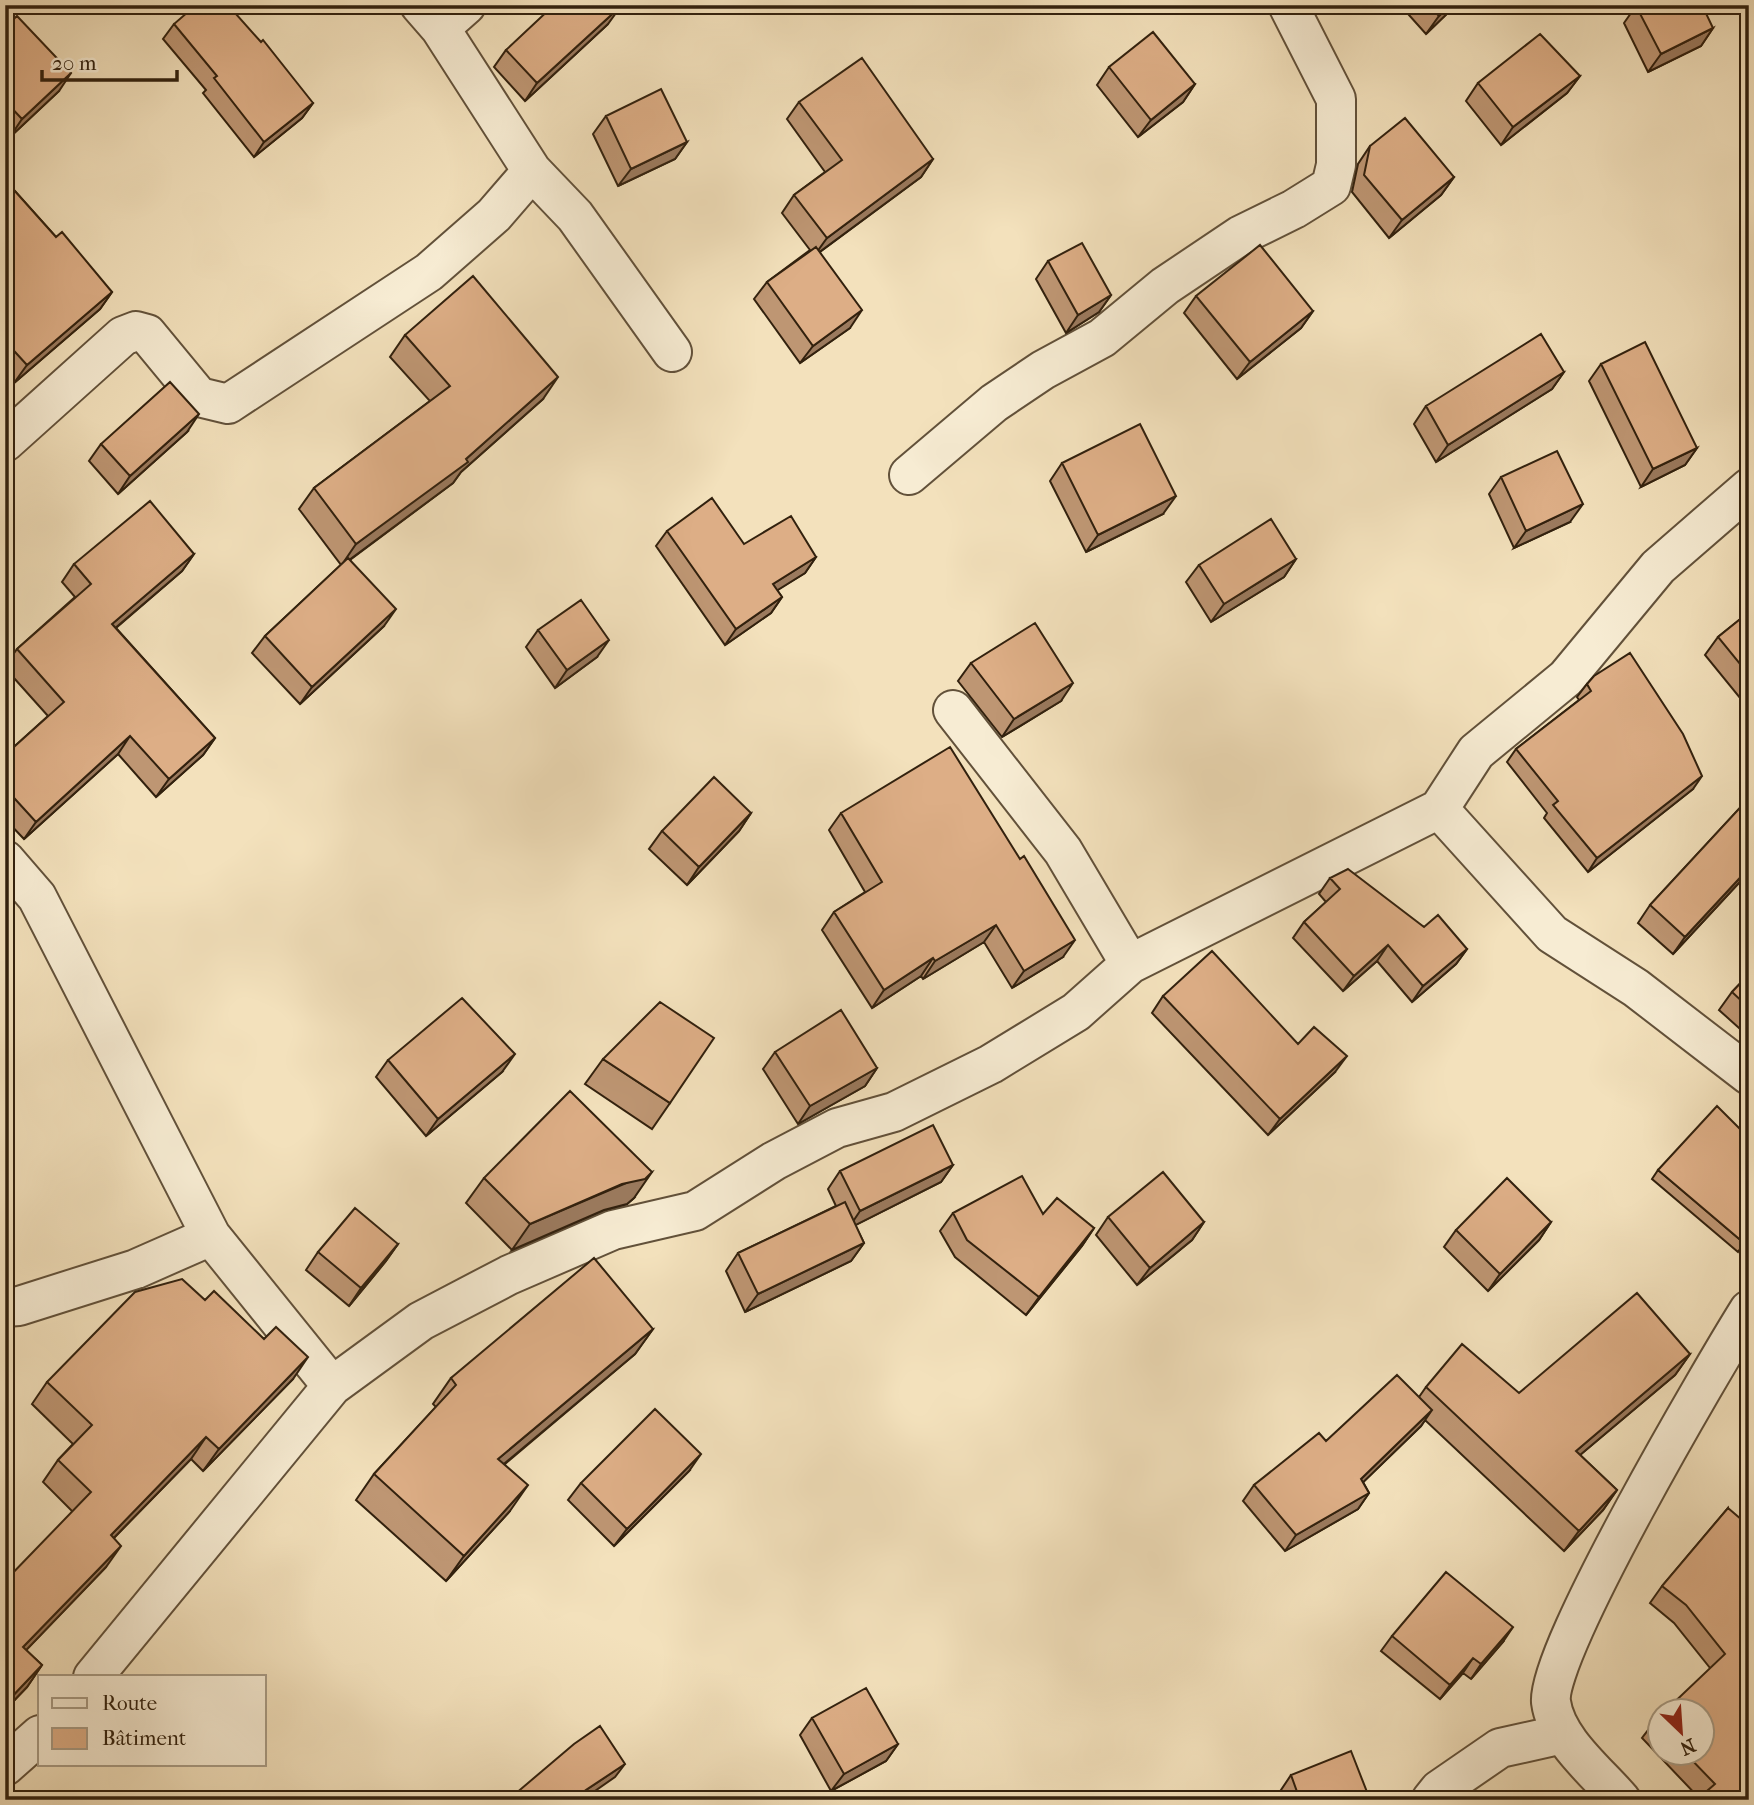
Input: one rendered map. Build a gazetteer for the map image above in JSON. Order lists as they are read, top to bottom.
{
  "legend": ["Route", "Bâtiment"],
  "scale_bar": "20 m",
  "north": "bottom right"
}
